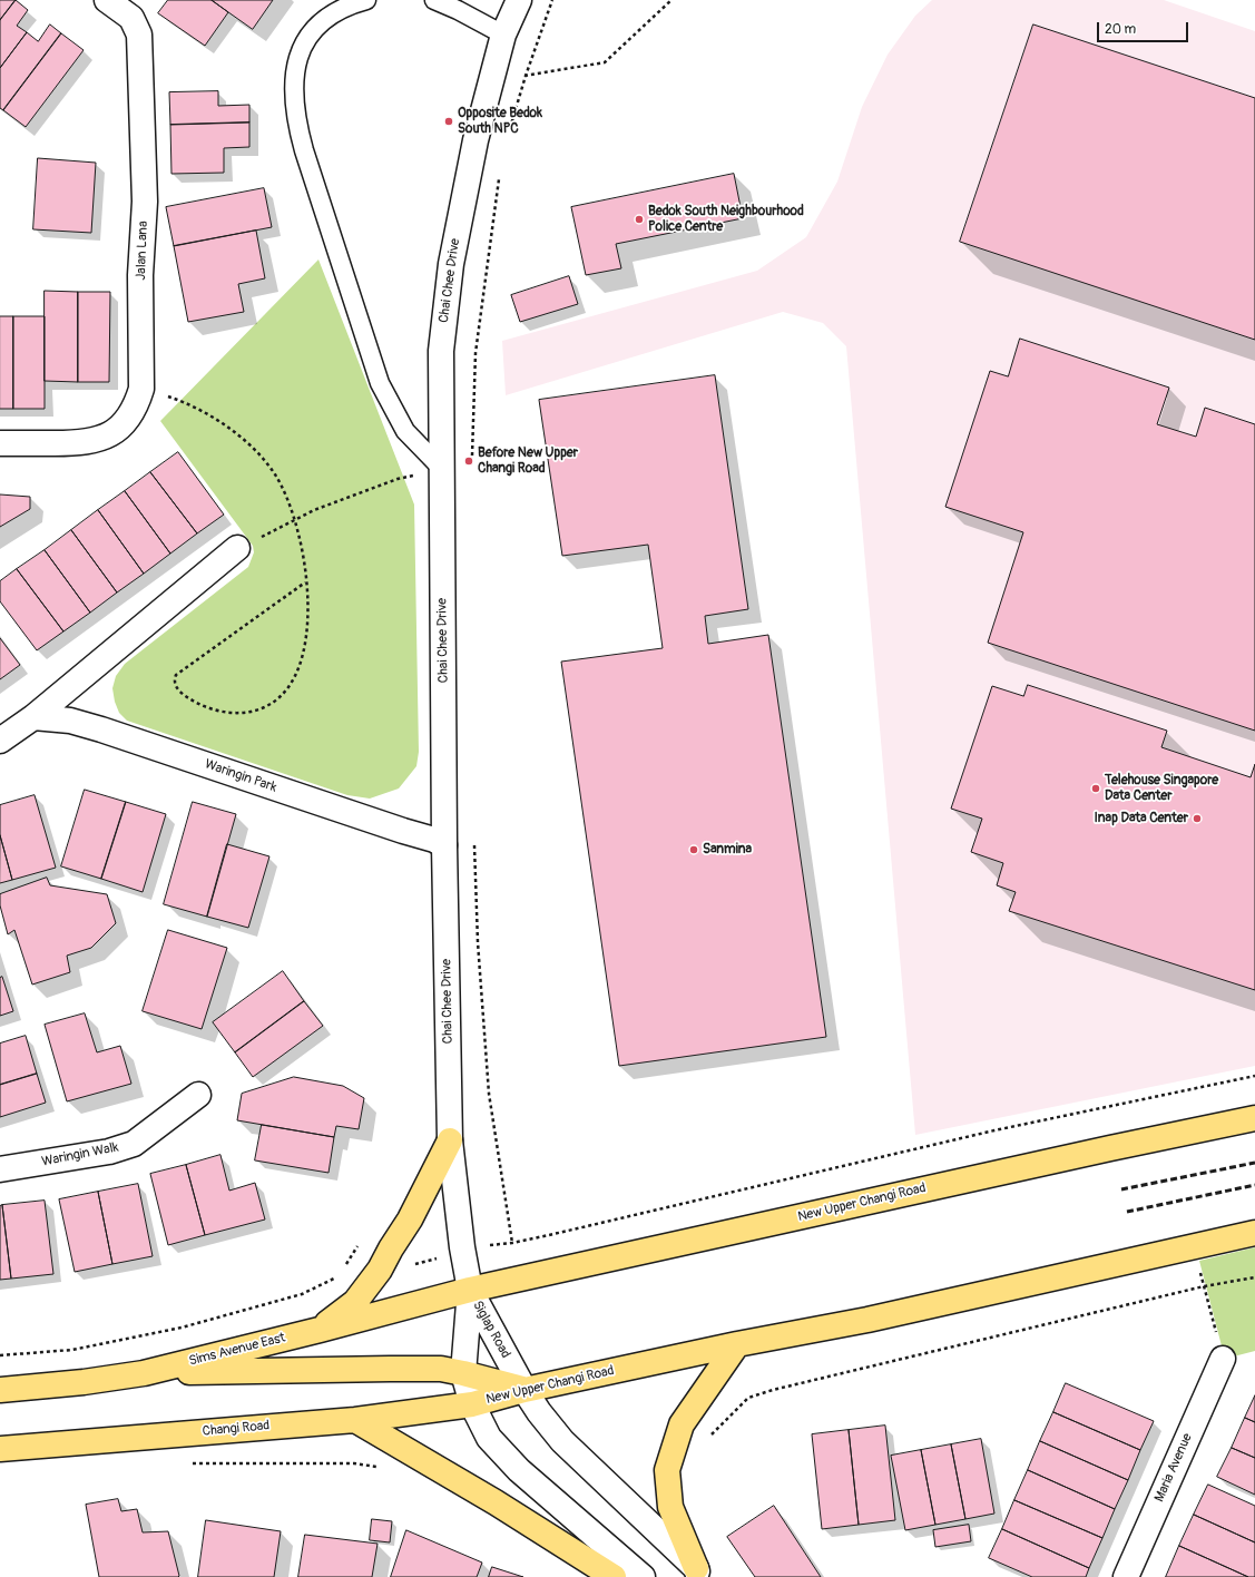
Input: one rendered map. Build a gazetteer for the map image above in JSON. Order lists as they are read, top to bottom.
{
  "streets": {
    "main road": ["New Upper Changi Road", "Sims Avenue East", "Changi Road"],
    "street": [
      "Jalan Lana",
      "Chai Chee Drive",
      "Waringin Park",
      "Waringin Walk",
      "Siglap Road",
      "Maria Avenue"
    ]
  },
  "crossings": [
    ["Chai Chee Drive", "Waringin Park"],
    ["Chai Chee Drive", "New Upper Changi Road"],
    ["Chai Chee Drive", "Siglap Road"],
    ["Chai Chee Drive", "Sims Avenue East"],
    ["New Upper Changi Road", "Siglap Road"],
    ["New Upper Changi Road", "Sims Avenue East"],
    ["New Upper Changi Road", "Changi Road"],
    ["Siglap Road", "Sims Avenue East"],
    ["Siglap Road", "Changi Road"]
  ],
  "places": [
    "Opposite Bedok South NPC",
    "Bedok South Neighbourhood Police Centre",
    "Before New Upper Changi Road",
    "Telehouse Singapore Data Center",
    "Inap Data Center",
    "Sanmina"
  ],
  "scale_bar": "20 m"
}
